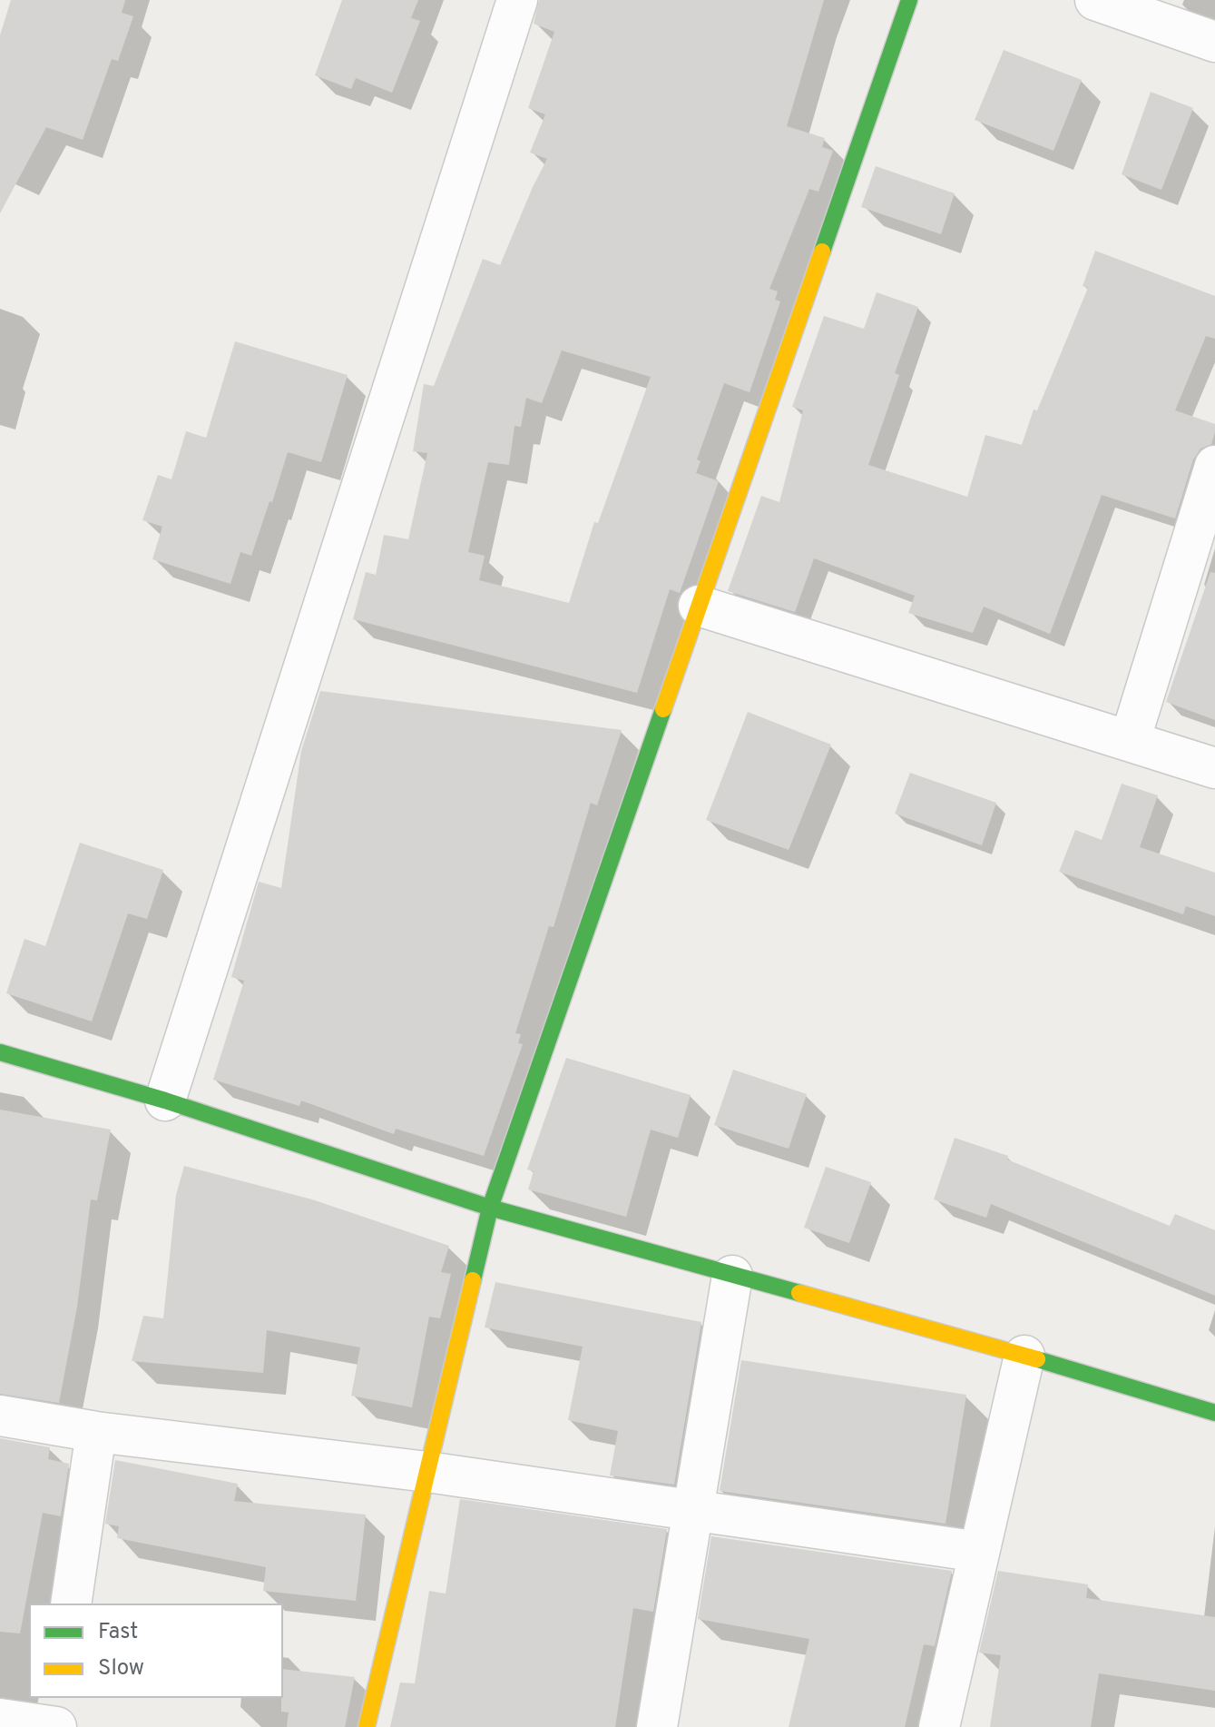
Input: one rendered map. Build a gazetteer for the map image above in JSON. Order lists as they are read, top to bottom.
{
  "legend": ["Fast", "Slow"]
}
